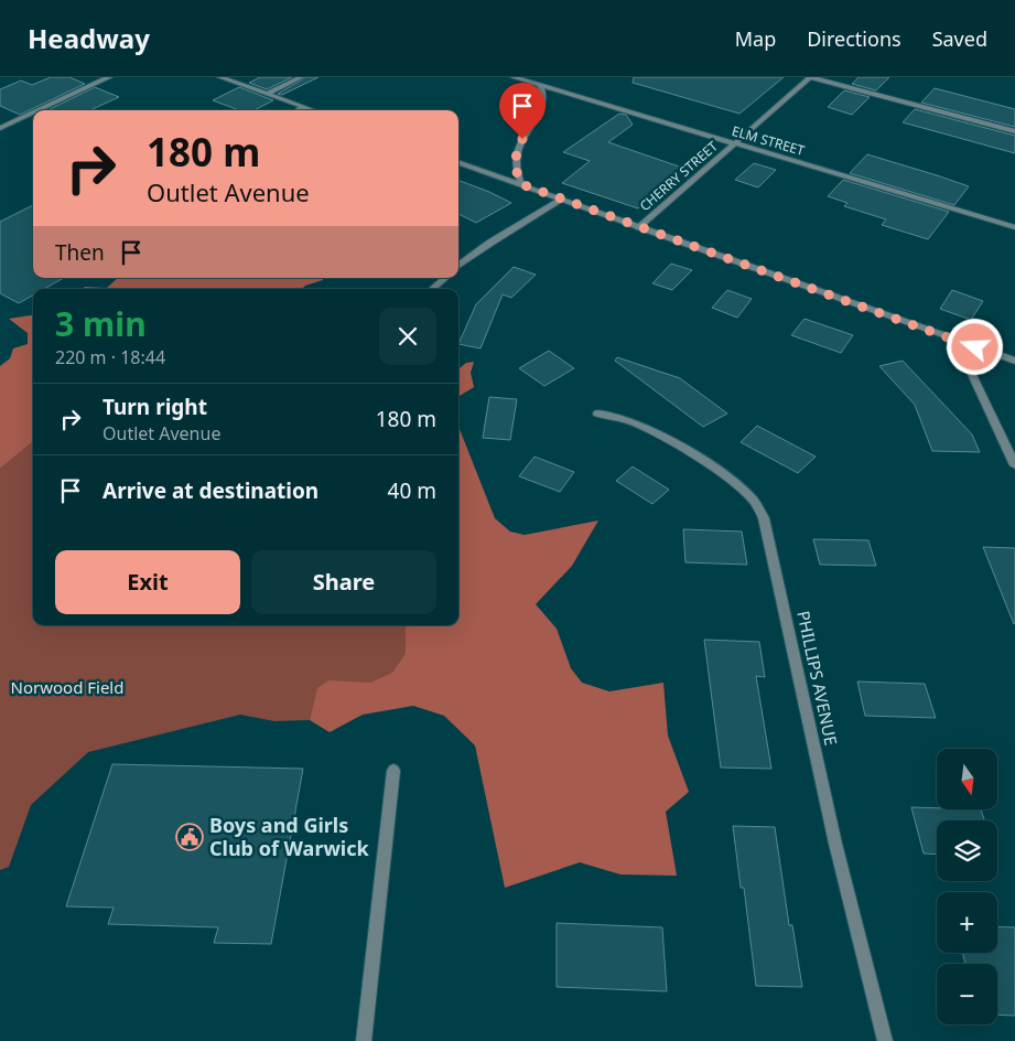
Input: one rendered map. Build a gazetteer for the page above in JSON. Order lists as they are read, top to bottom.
{
  "streets": {
    "street": ["ELM STREET", "CHERRY STREET", "PHILLIPS AVENUE"]
  },
  "crossings": [
    ["ELM STREET", "CHERRY STREET"]
  ],
  "parks": ["Norwood Field"],
  "places": {
    "public building": ["Boys and Girls Club of Warwick"]
  },
  "north": "bottom",
  "page": {
    "header": "Headway",
    "nav": ["Map", "Directions", "Saved"],
    "turn": ["180 m", "Outlet Avenue"],
    "then": "Then",
    "heading": ["3 min", "220 m · 18:44"],
    "list": [
      {
        "name": "Turn right",
        "note": "Outlet Avenue",
        "value": "180 m"
      },
      {
        "name": "Arrive at destination",
        "value": "40 m"
      }
    ],
    "buttons": ["Exit", "Share"],
    "map_buttons": ["+", "−"]
  }
}
